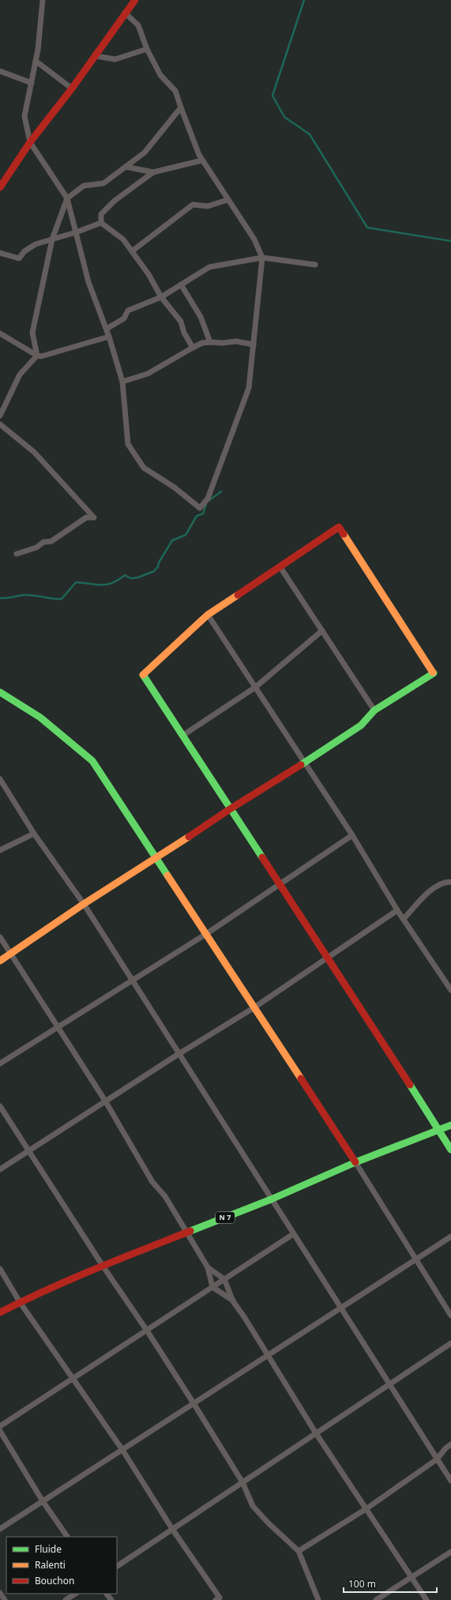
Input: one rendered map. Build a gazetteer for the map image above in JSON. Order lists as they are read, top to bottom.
{
  "streets": {
    "main road": ["N 7"]
  },
  "legend": ["Fluide", "Ralenti", "Bouchon"],
  "scale_bar": "100 m"
}
